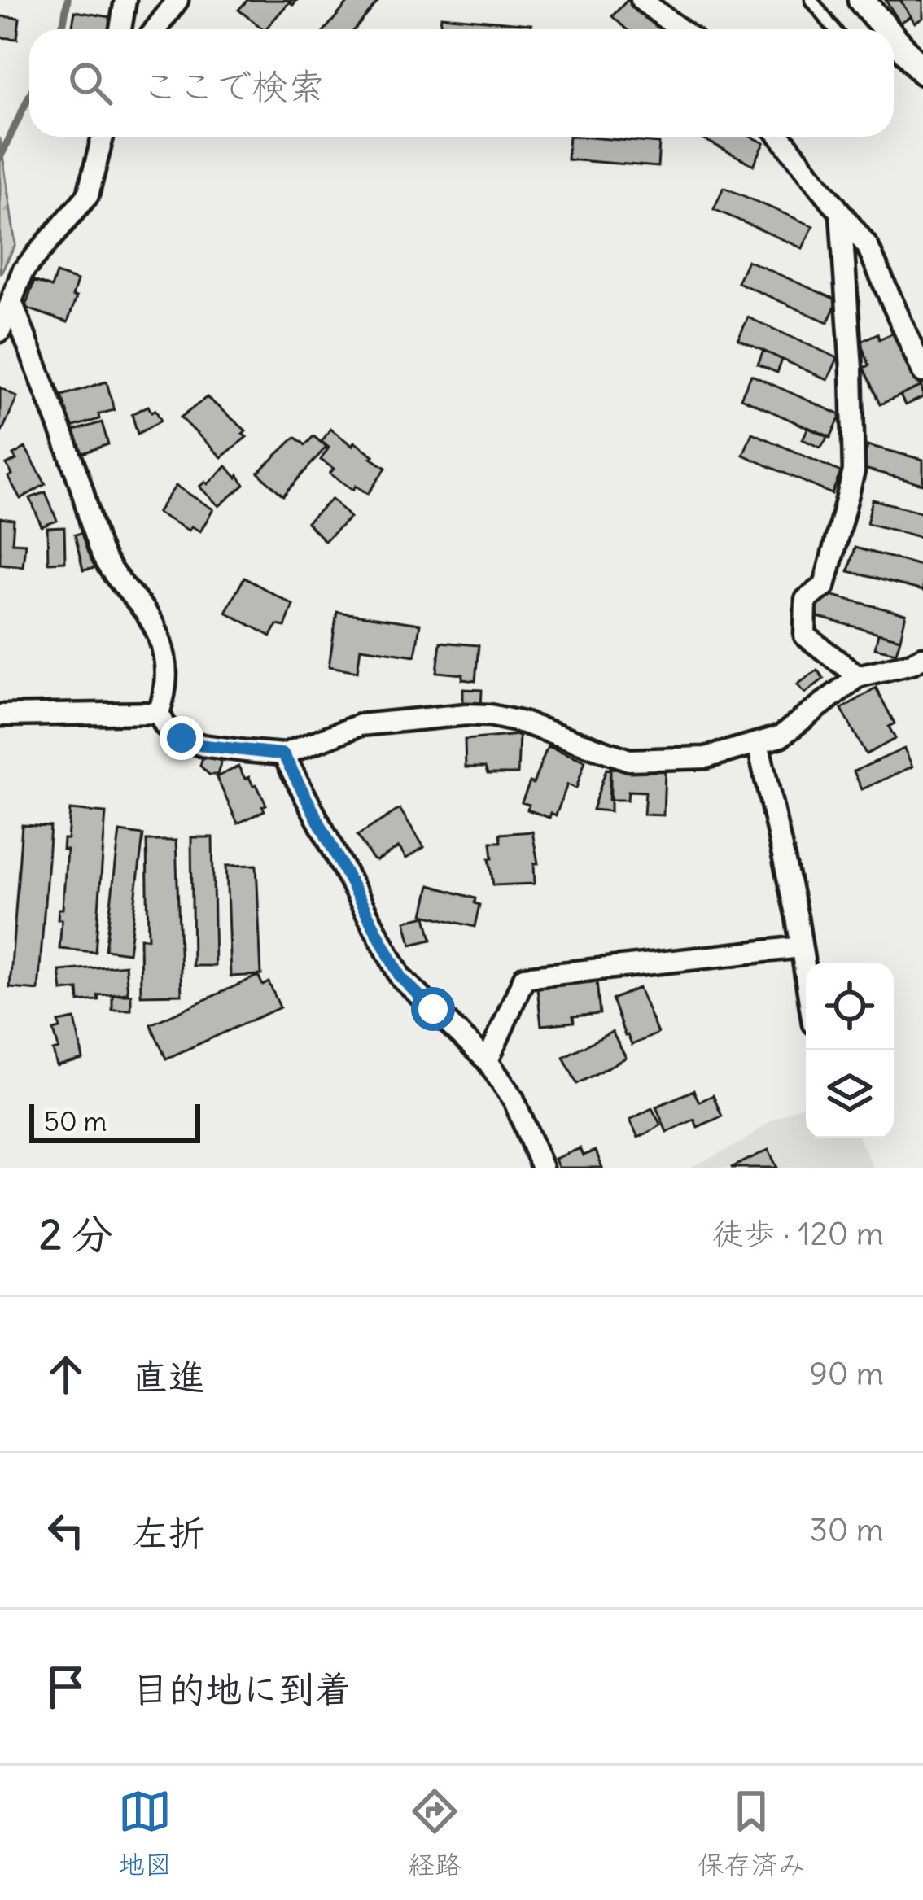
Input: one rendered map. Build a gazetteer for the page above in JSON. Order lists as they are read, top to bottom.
{
  "scale_bar": "50 m",
  "page": {
    "search": "ここで検索",
    "scale": "50 m",
    "heading": ["2 分", "徒歩 · 120 m"],
    "list": [
      ["直進", "90 m"],
      ["左折", "30 m"],
      "目的地に到着"
    ],
    "nav": ["地図", "経路", "保存済み"]
  }
}
